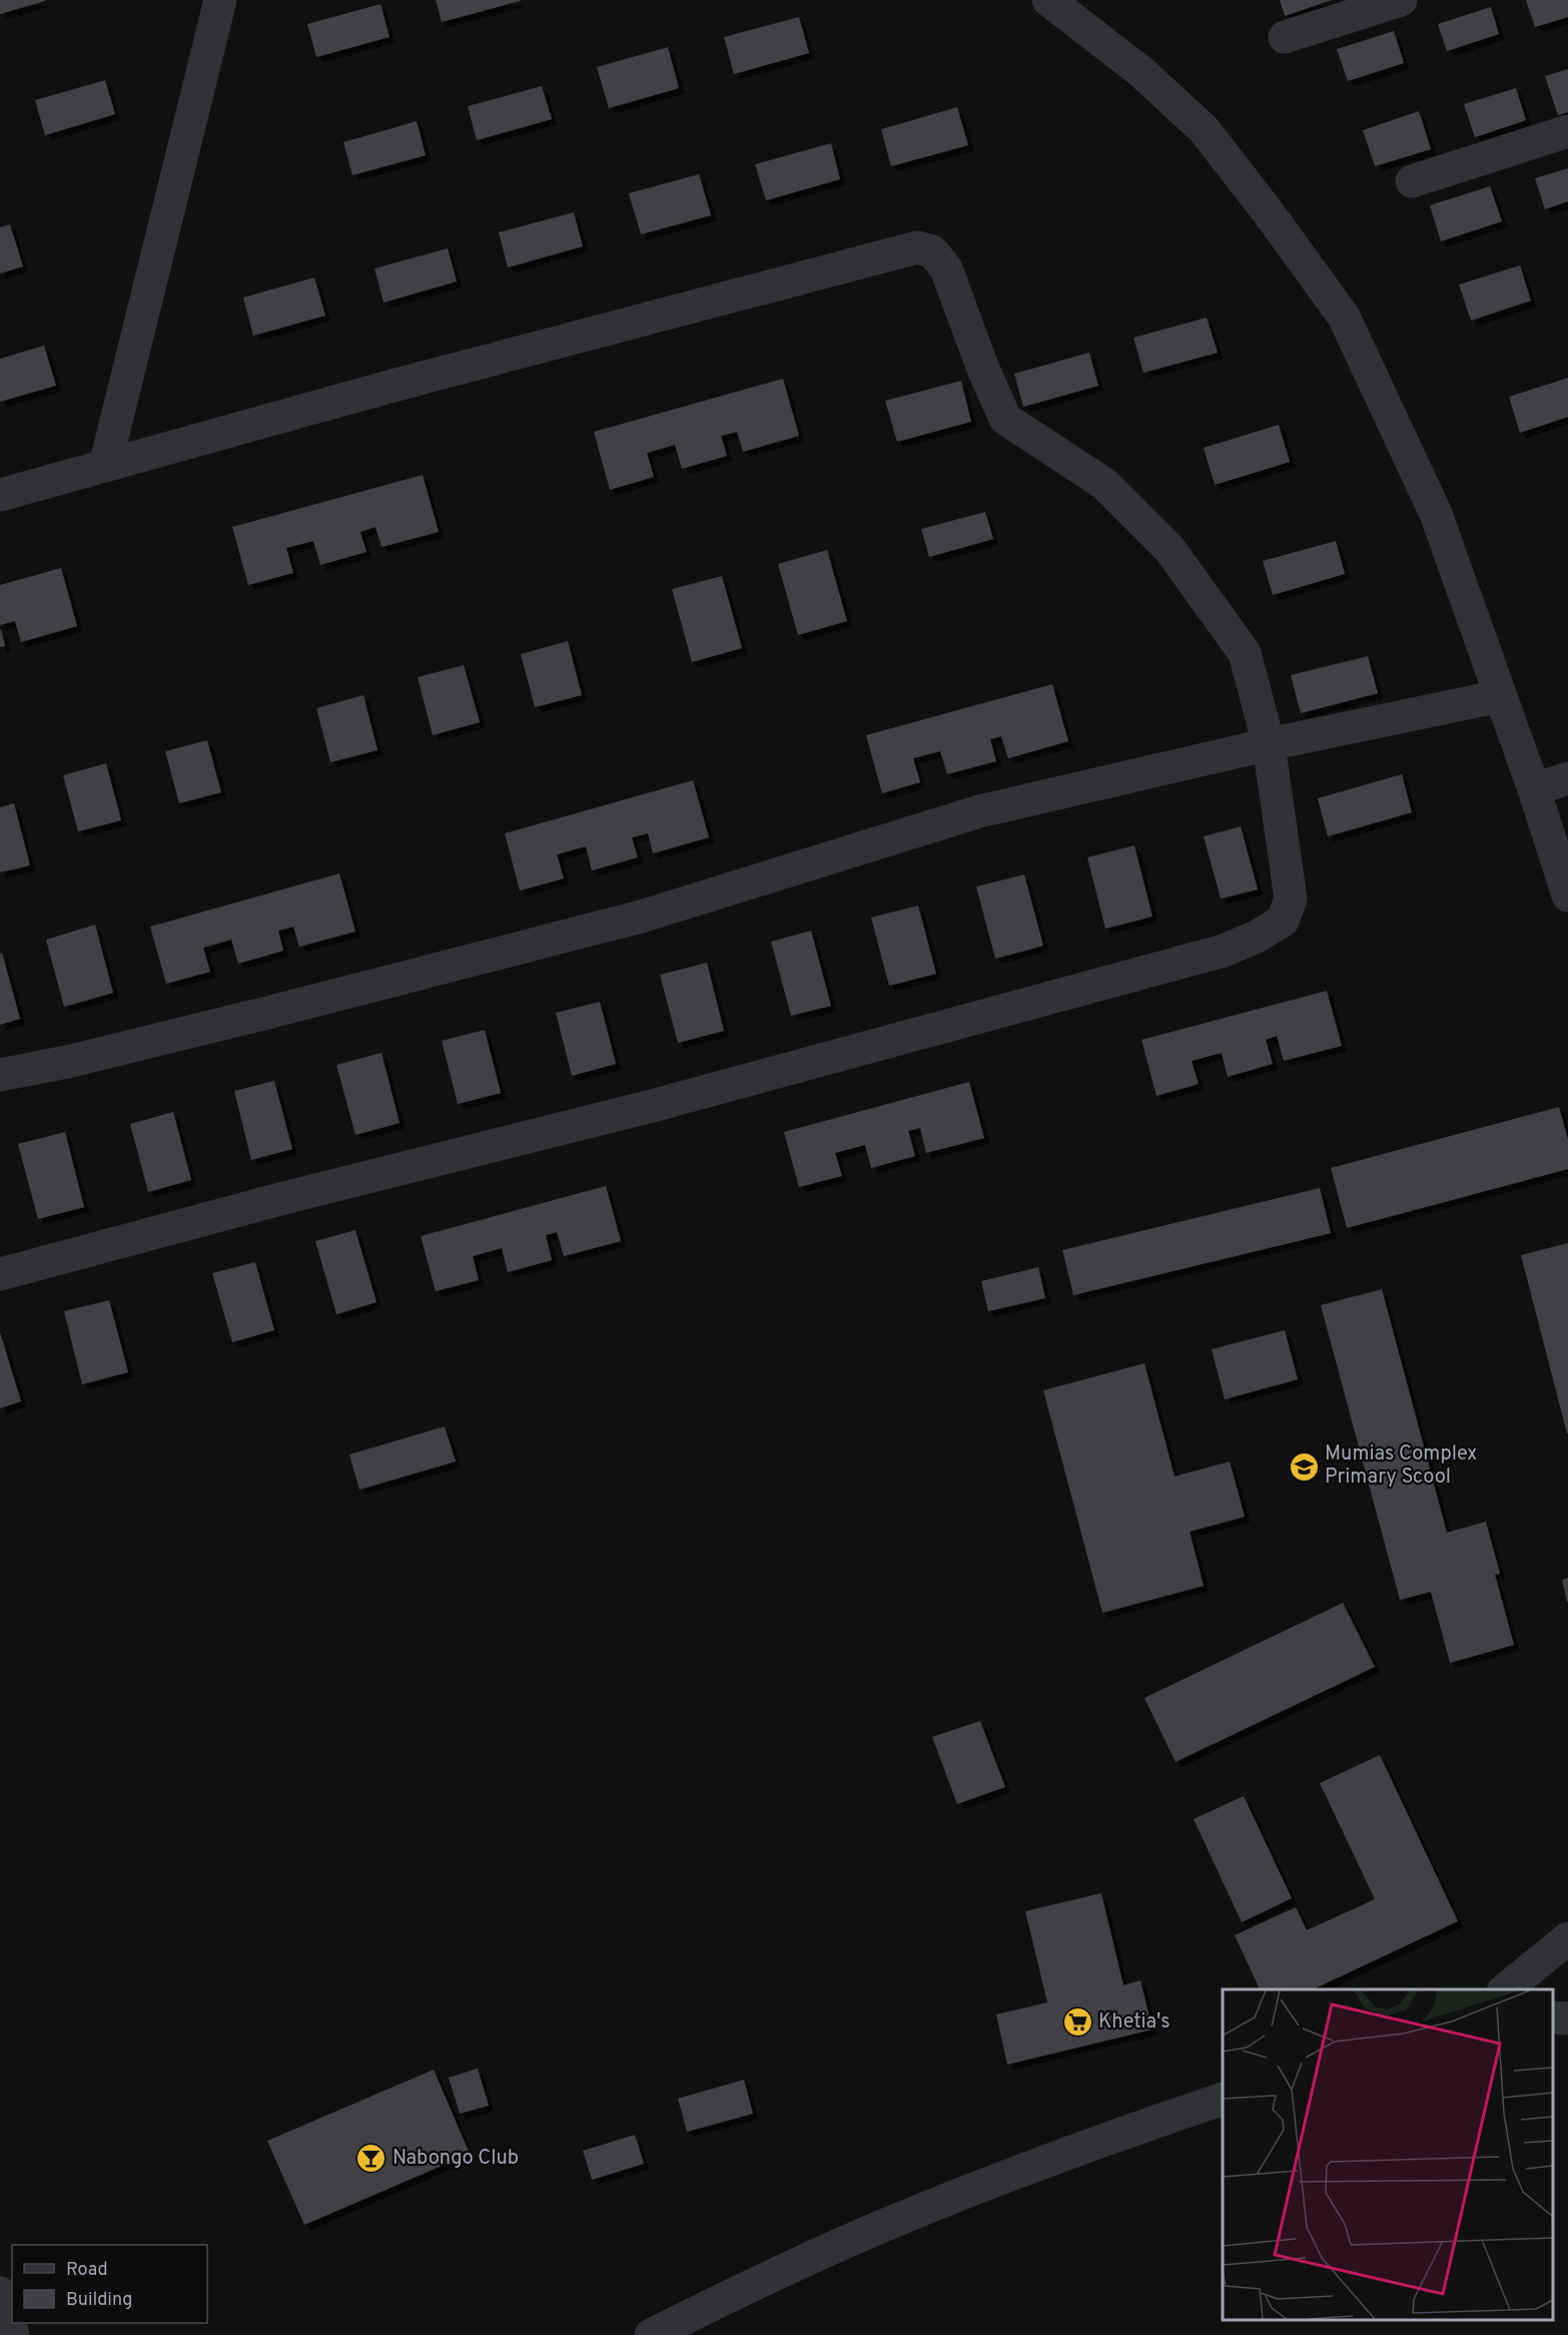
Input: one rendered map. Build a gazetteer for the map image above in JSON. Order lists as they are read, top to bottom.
{
  "places": {
    "school or university": ["Mumias Complex Primary Scool"],
    "supermarket": ["Khetia's"],
    "bar": ["Nabongo Club"]
  },
  "legend": ["Road", "Building"]
}
